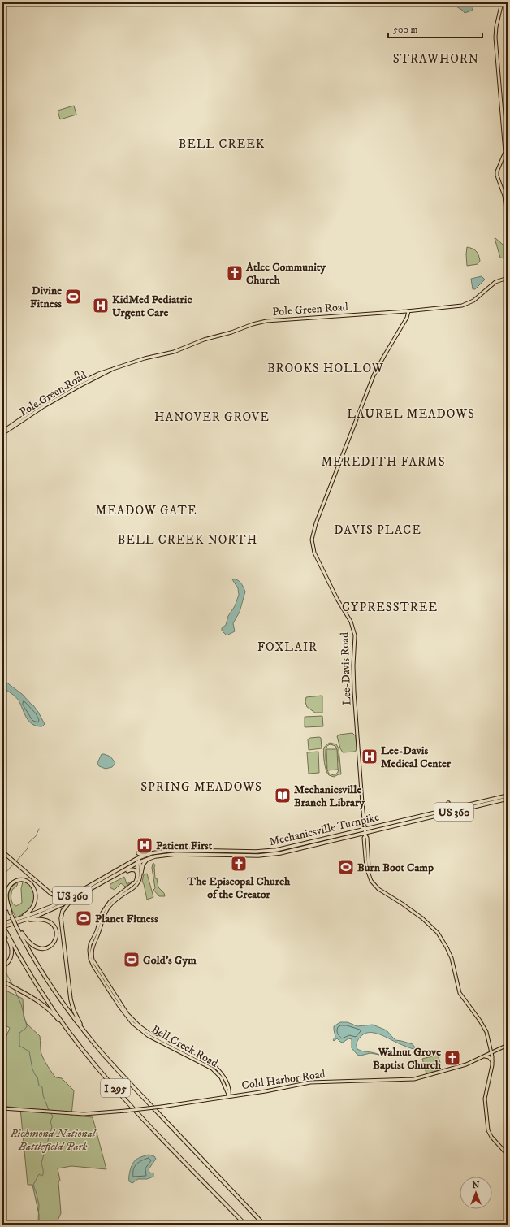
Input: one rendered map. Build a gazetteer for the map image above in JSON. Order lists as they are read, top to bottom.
{
  "streets": {
    "highway": ["US 360", "Mechanicsville Turnpike", "I 295"],
    "main road": [
      "Pole Green Road",
      "Lee-Davis Road",
      "Bell Creek Road",
      "Cold Harbor Road"
    ]
  },
  "crossings": [
    ["Pole Green Road", "Lee-Davis Road"],
    ["Lee-Davis Road", "Mechanicsville Turnpike"],
    ["Lee-Davis Road", "Cold Harbor Road"],
    ["Bell Creek Road", "Cold Harbor Road"]
  ],
  "districts": [
    "STRAWHORN",
    "BELL CREEK",
    "BROOKS HOLLOW",
    "LAUREL MEADOWS",
    "HANOVER GROVE",
    "MEREDITH FARMS",
    "MEADOW GATE",
    "DAVIS PLACE",
    "BELL CREEK NORTH",
    "CYPRESSTREE",
    "FOXLAIR",
    "SPRING MEADOWS"
  ],
  "parks": ["Richmond National Battlefield Park"],
  "places": {
    "church": ["Atlee Community Church", "The Episcopal Church of the Creator", "Walnut Grove Baptist Church"],
    "sports": [
      "Divine Fitness",
      "Burn Boot Camp",
      "Planet Fitness",
      "Gold's Gym"
    ],
    "hospital": ["KidMed Pediatric Urgent Care", "Lee-Davis Medical Center", "Patient First"],
    "library": ["Mechanicsville Branch Library"]
  },
  "scale_bar": "500 m",
  "north": "top"
}
